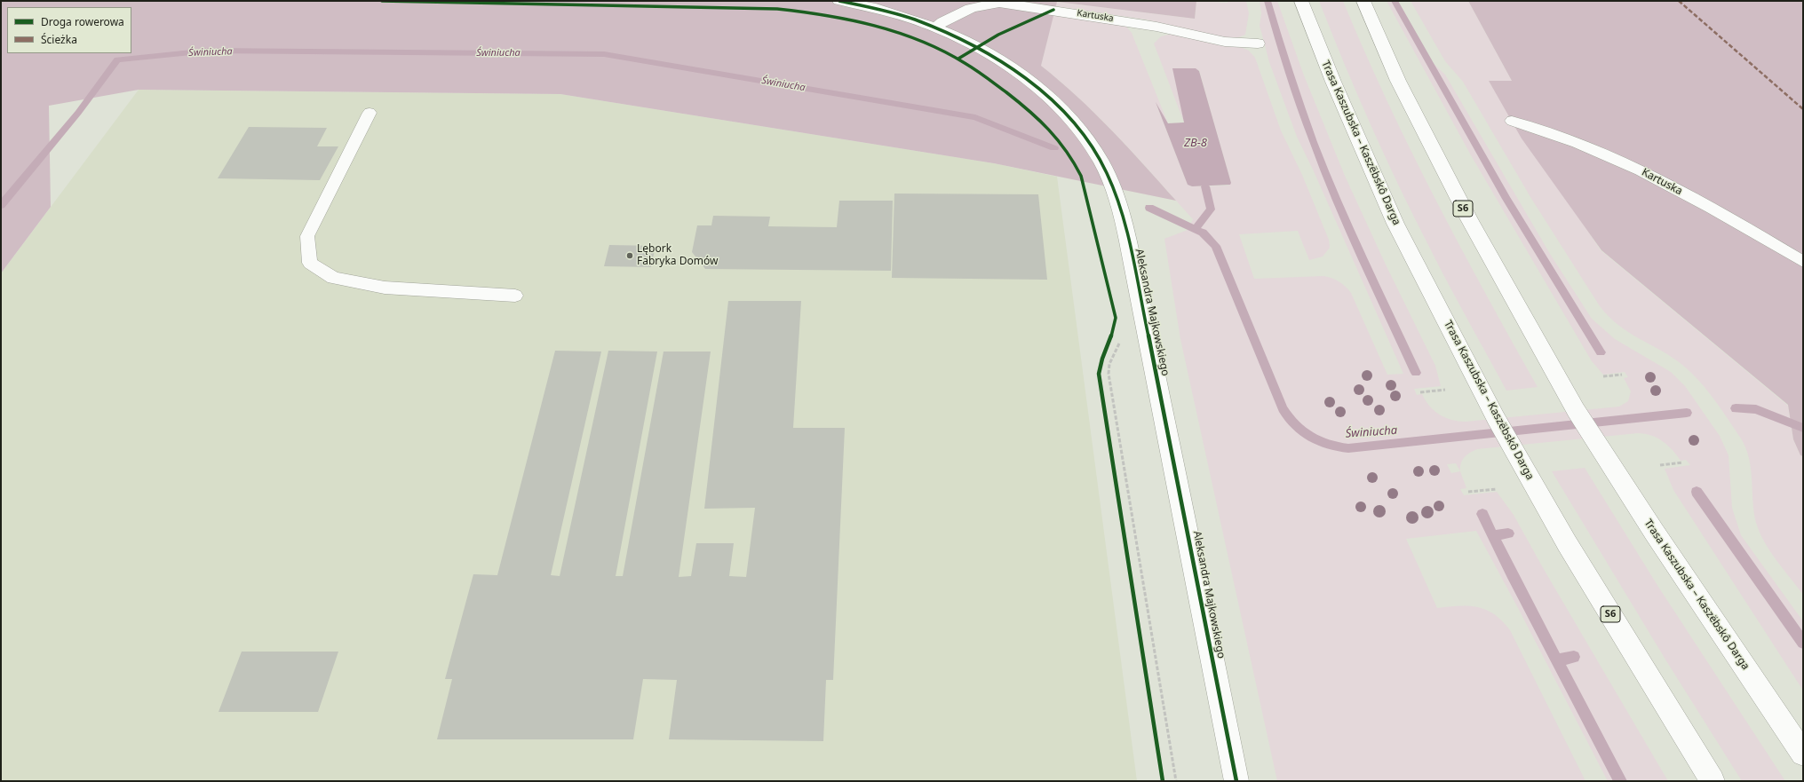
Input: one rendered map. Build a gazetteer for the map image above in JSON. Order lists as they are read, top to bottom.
{
  "streets": {
    "main road": [
      "Kartuska",
      "Trasa Kaszubska – Kaszëbskô Darga",
      "S6",
      "Aleksandra Majkowskiego"
    ]
  },
  "crossings": [
    ["Kartuska", "Aleksandra Majkowskiego"]
  ],
  "water": ["Świniucha", "ZB-8"],
  "places": ["Lębork Fabryka Domów"],
  "legend": ["Droga rowerowa", "Ścieżka"]
}
